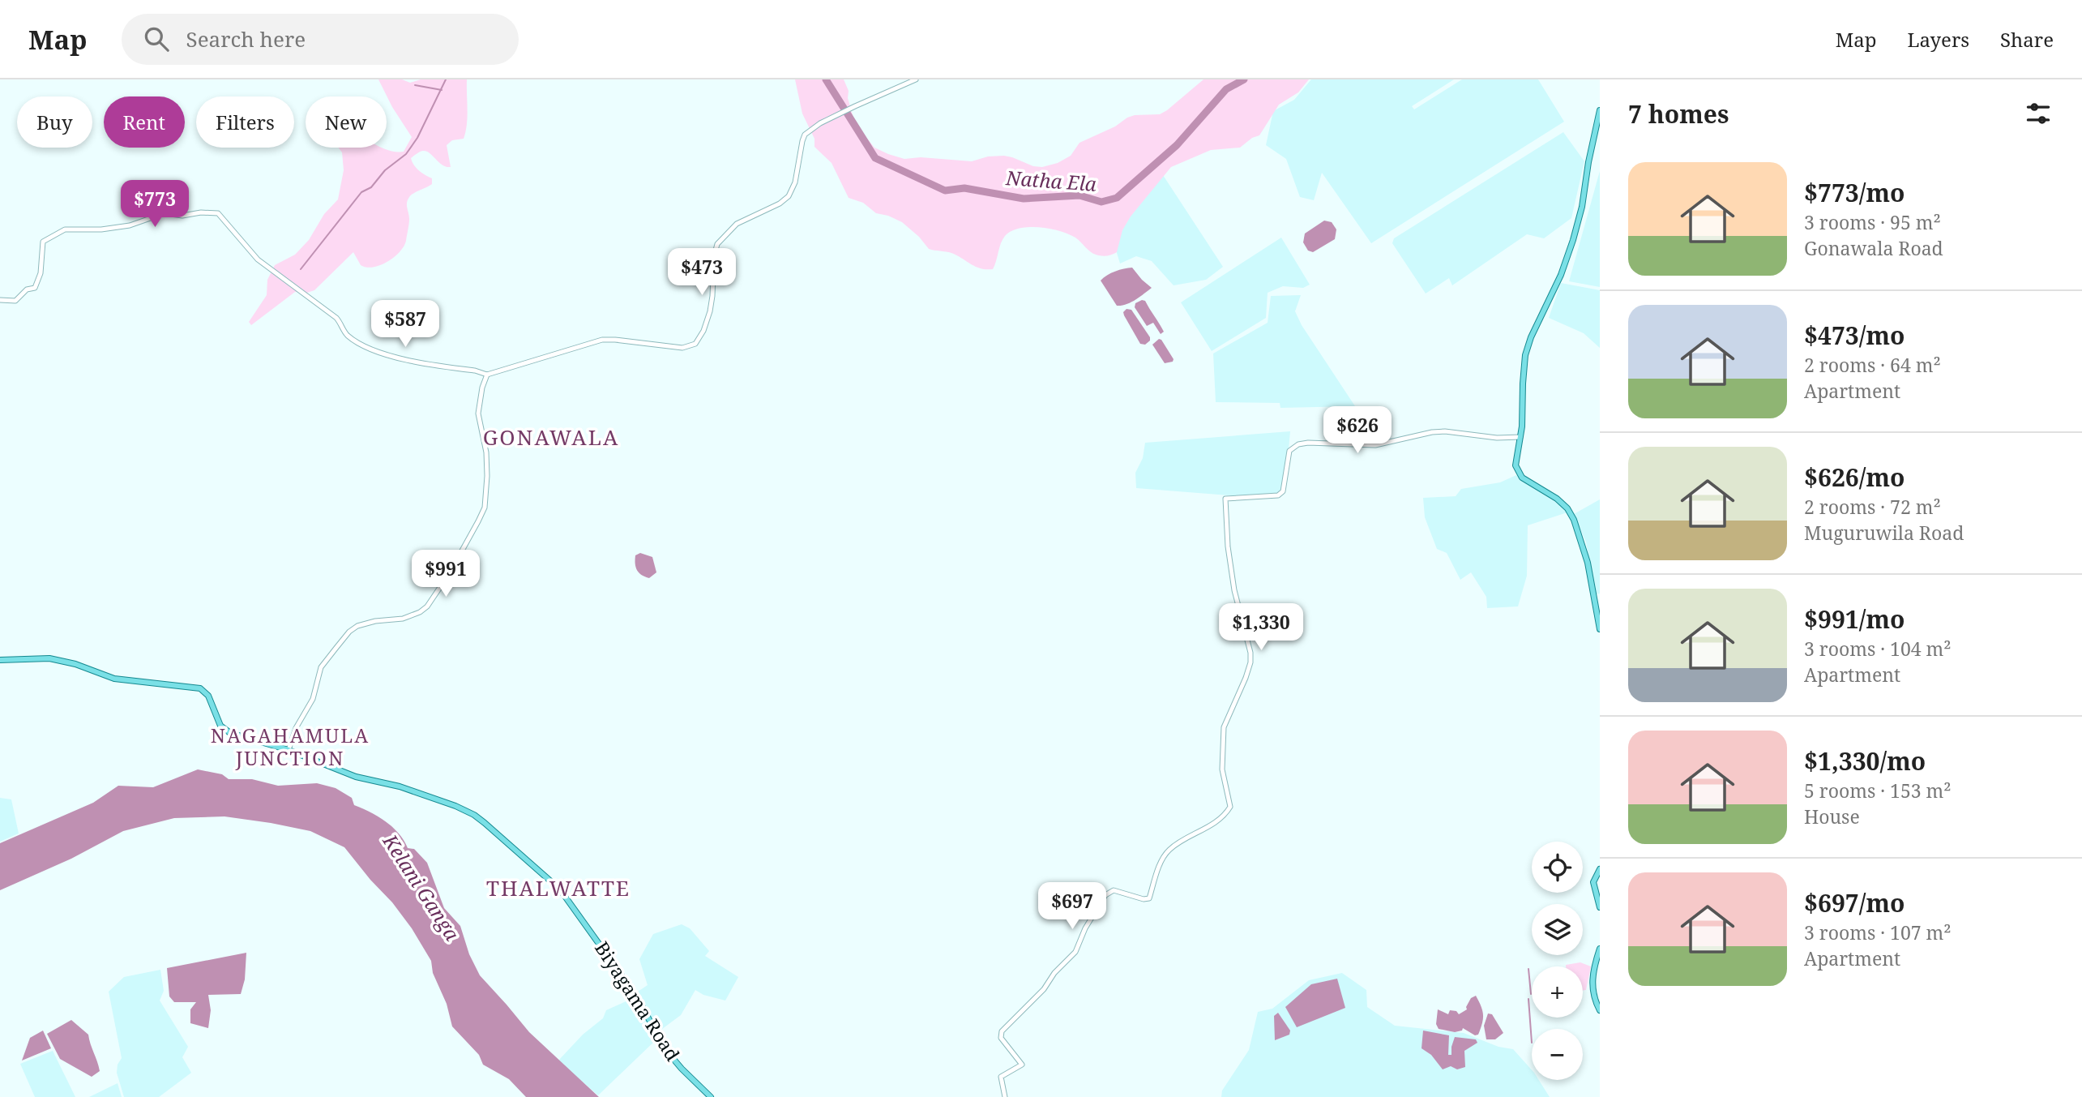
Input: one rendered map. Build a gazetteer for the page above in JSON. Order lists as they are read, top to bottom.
{
  "streets": {
    "main road": ["Biyagama Road"]
  },
  "districts": ["GONAWALA", "NAGAHAMULA JUNCTION", "THALWATTE"],
  "water": ["Natha Ela", "Kelani Ganga"],
  "page": {
    "header": "Map",
    "search": "Search here",
    "nav": ["Map", "Layers", "Share"],
    "heading": "7 homes",
    "chip": [
      "Buy",
      "Rent",
      "Filters",
      "New"
    ],
    "list": [
      {
        "name": "$773/mo",
        "note": "3 rooms · 95 m² · Gonawala Road"
      },
      {
        "name": "$473/mo",
        "note": "2 rooms · 64 m² · Apartment"
      },
      {
        "name": "$626/mo",
        "note": "2 rooms · 72 m² · Muguruwila Road"
      },
      {
        "name": "$991/mo",
        "note": "3 rooms · 104 m² · Apartment"
      },
      {
        "name": "$1,330/mo",
        "note": "5 rooms · 153 m² · House"
      },
      {
        "name": "$697/mo",
        "note": "3 rooms · 107 m² · Apartment"
      }
    ],
    "price": [
      "$773",
      "$473",
      "$587",
      "$626",
      "$991",
      "$1,330",
      "$697"
    ],
    "map_buttons": ["+", "−"]
  }
}
